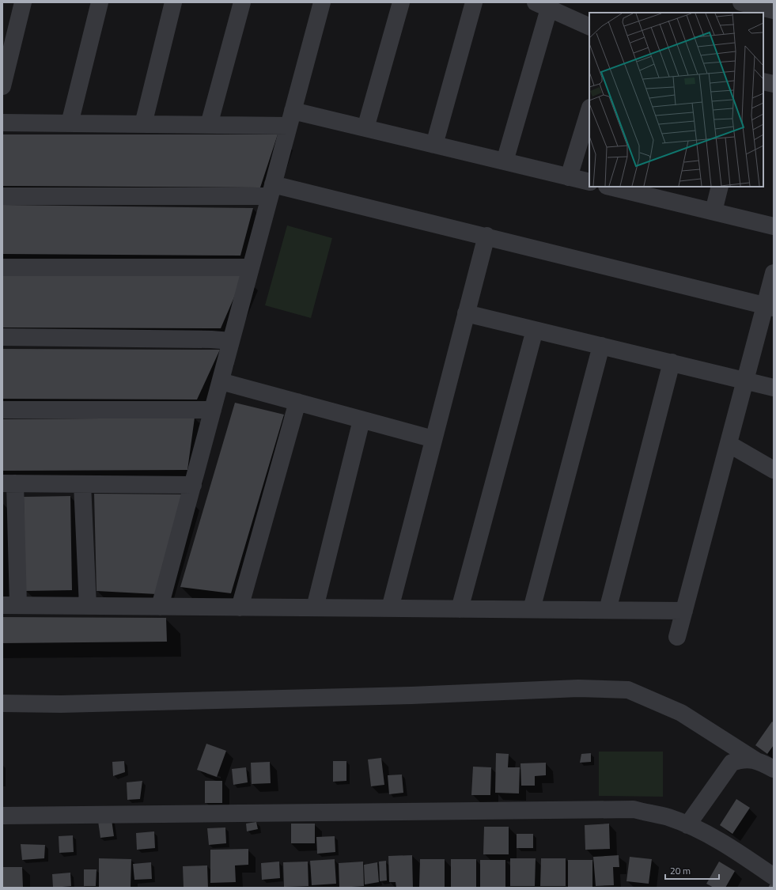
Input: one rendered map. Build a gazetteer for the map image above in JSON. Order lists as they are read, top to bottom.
{
  "scale_bar": "20 m"
}
